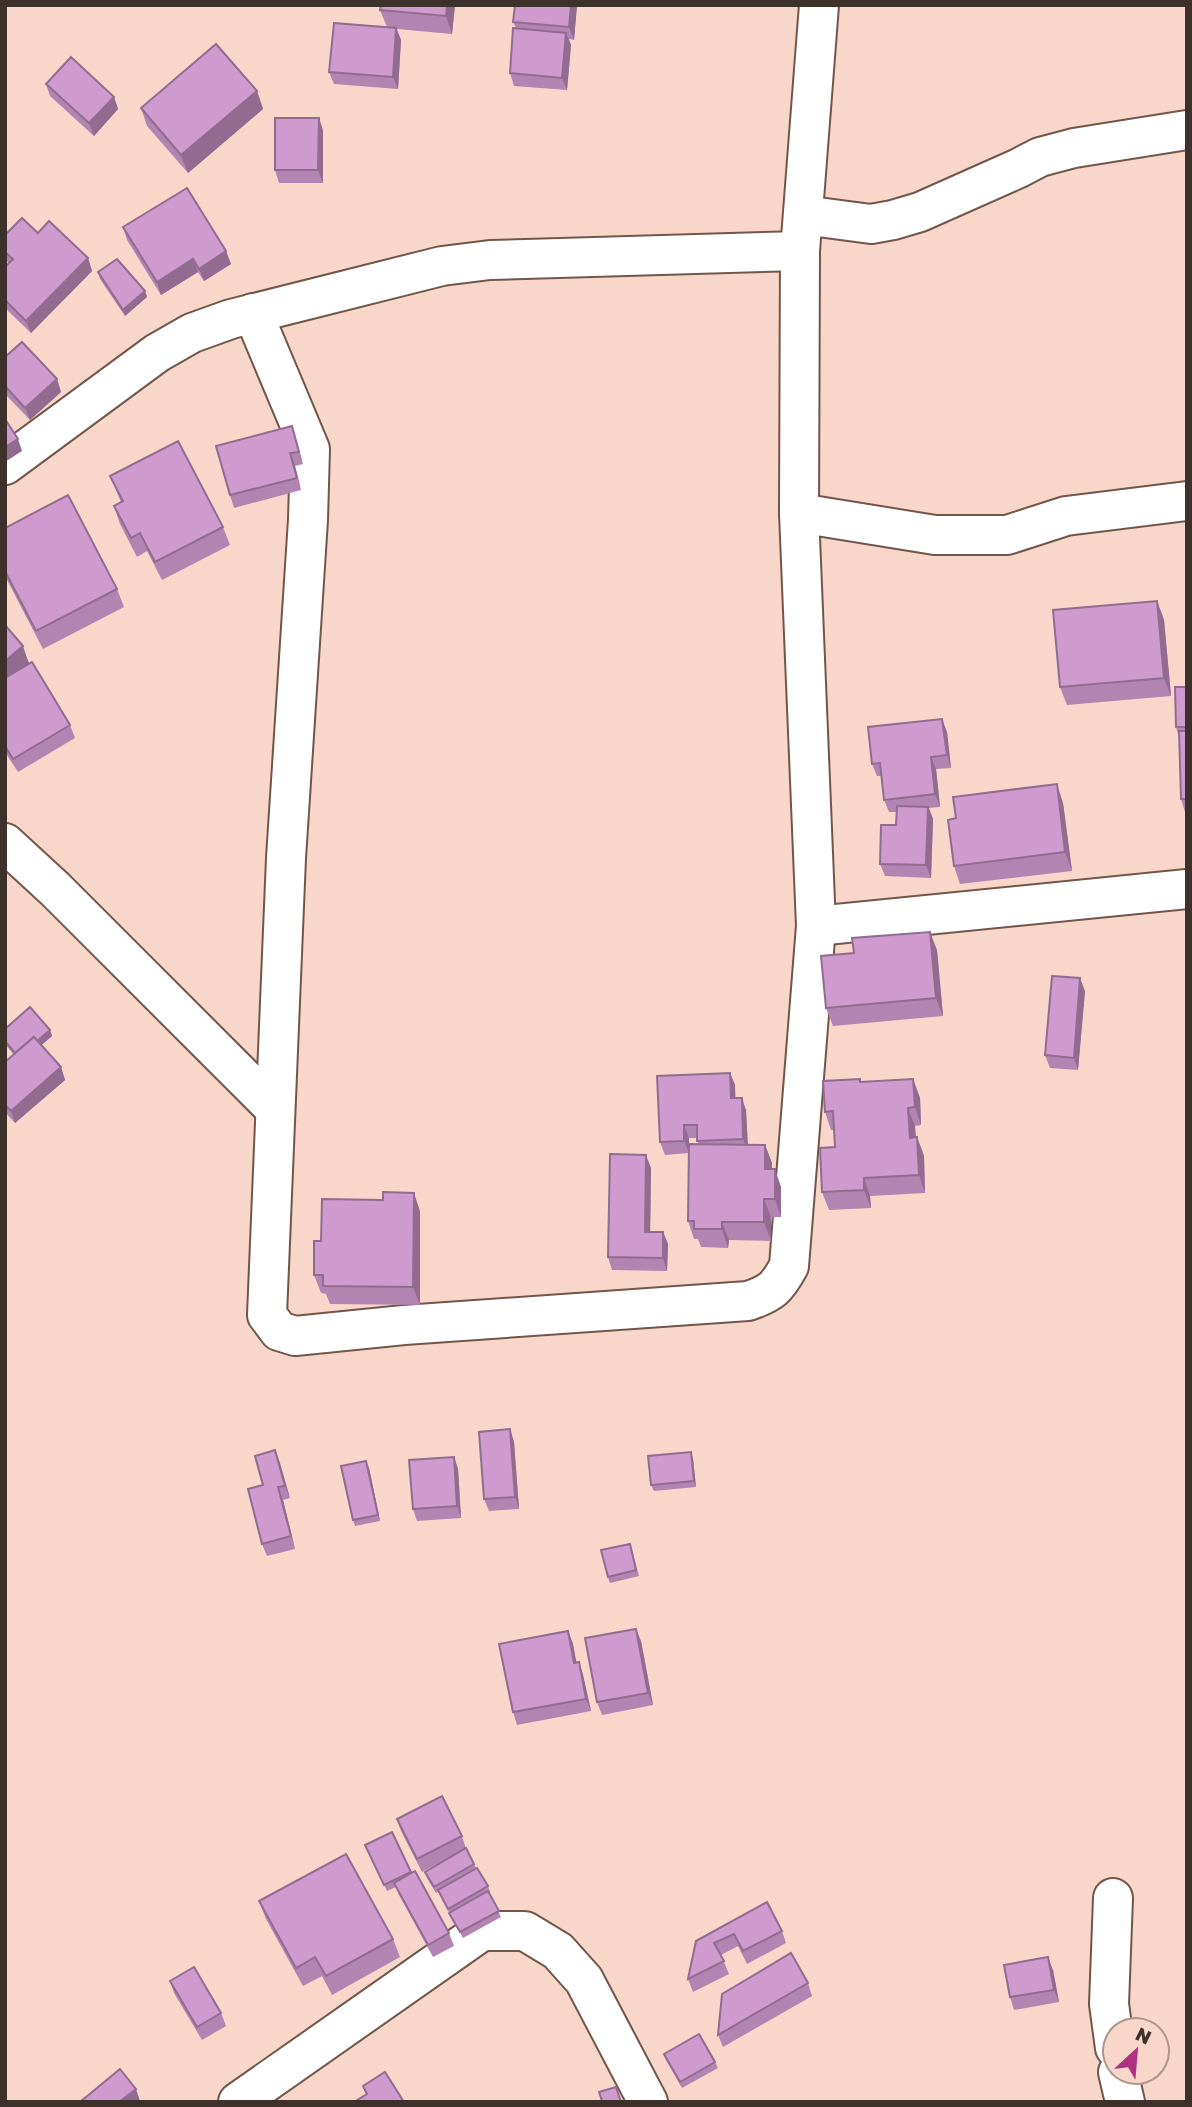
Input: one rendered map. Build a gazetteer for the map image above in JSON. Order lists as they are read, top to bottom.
{
  "north": "top right"
}
